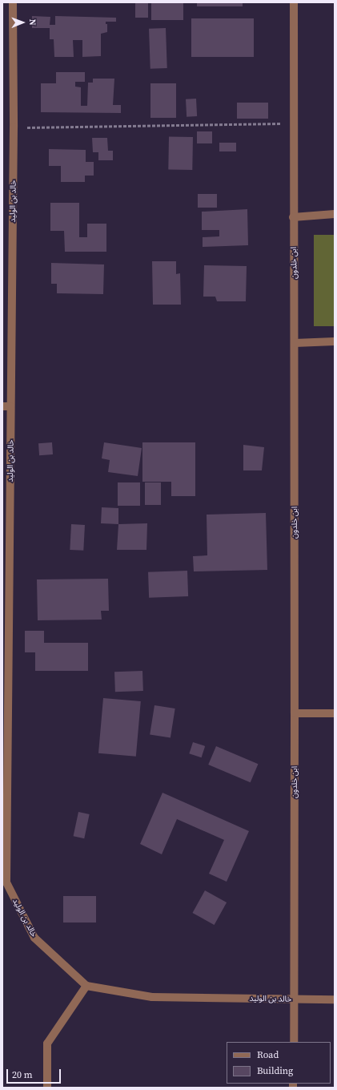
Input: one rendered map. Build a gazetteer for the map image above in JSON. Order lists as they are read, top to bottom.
{
  "streets": {
    "street": ["خالد بن الوليد", "ابن خلدون"]
  },
  "crossings": [
    ["خالد بن الوليد", "ابن خلدون"]
  ],
  "legend": ["Road", "Building"],
  "scale_bar": "20 m",
  "north": "right"
}
